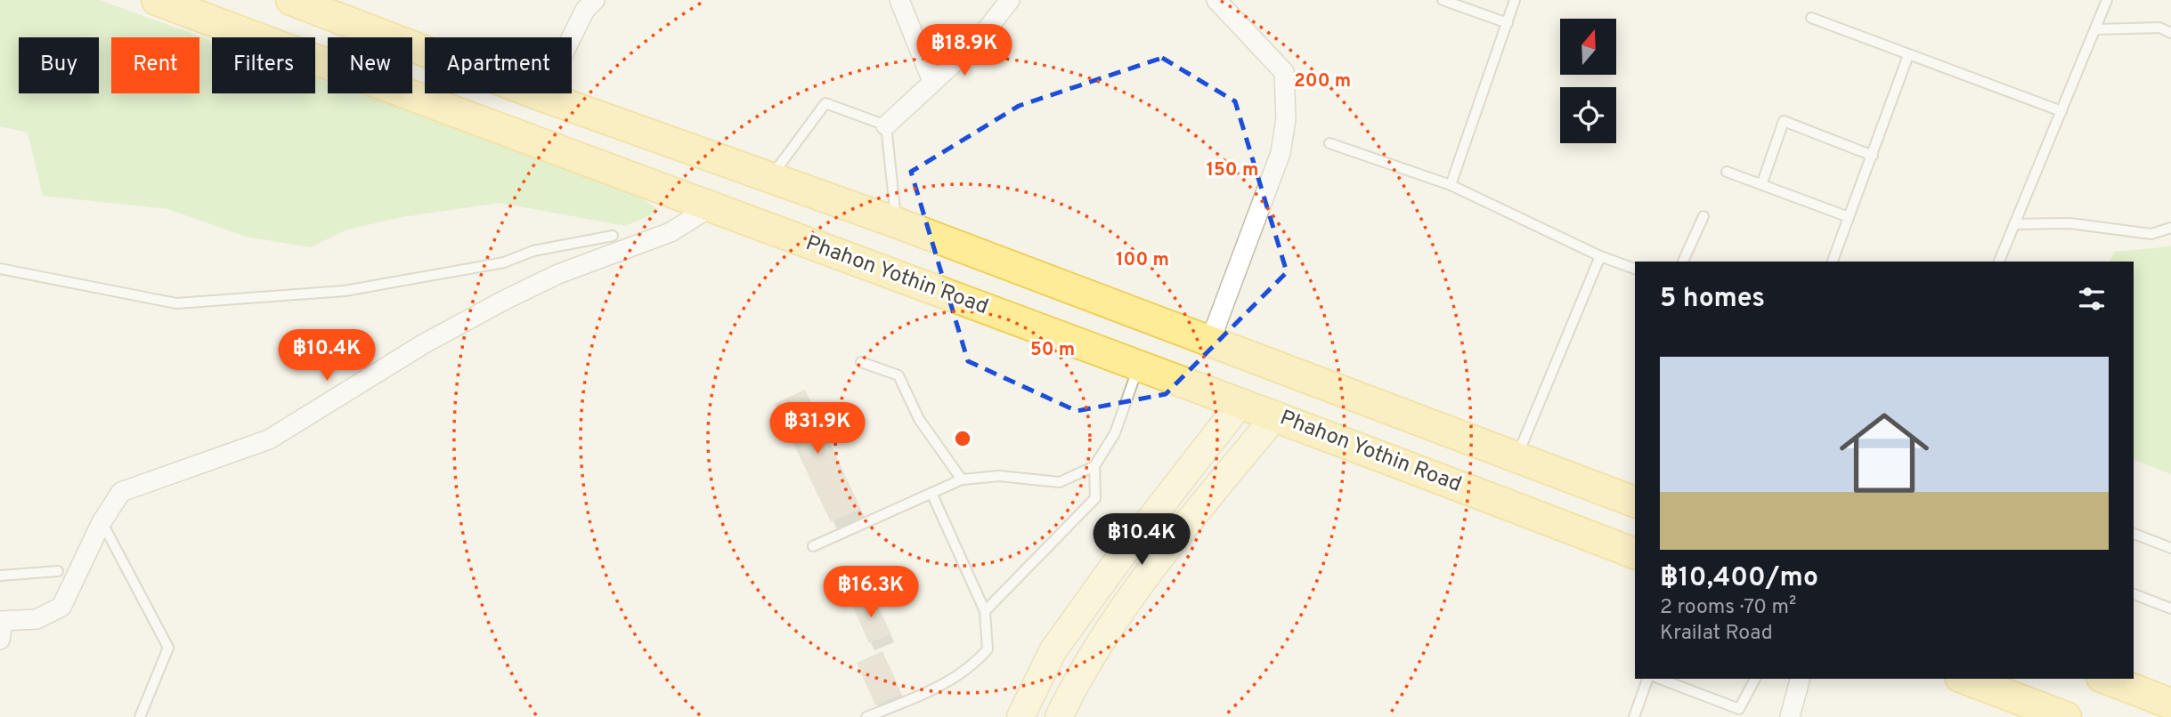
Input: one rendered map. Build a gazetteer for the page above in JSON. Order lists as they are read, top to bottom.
{
  "streets": {
    "main road": ["Phahon Yothin Road"]
  },
  "north": "top",
  "page": {
    "price": [
      "฿18.9K",
      "฿10.4K",
      "฿31.9K",
      "฿10.4K",
      "฿16.3K"
    ],
    "chip": [
      "Buy",
      "Rent",
      "Filters",
      "New",
      "Apartment"
    ],
    "heading": "5 homes",
    "list": [
      {
        "name": "฿10,400/mo",
        "note": "2 rooms · 70 m² · Krailat Road"
      }
    ]
  },
  "rings": [
    "200 m",
    "150 m",
    "100 m",
    "50 m"
  ]
}
